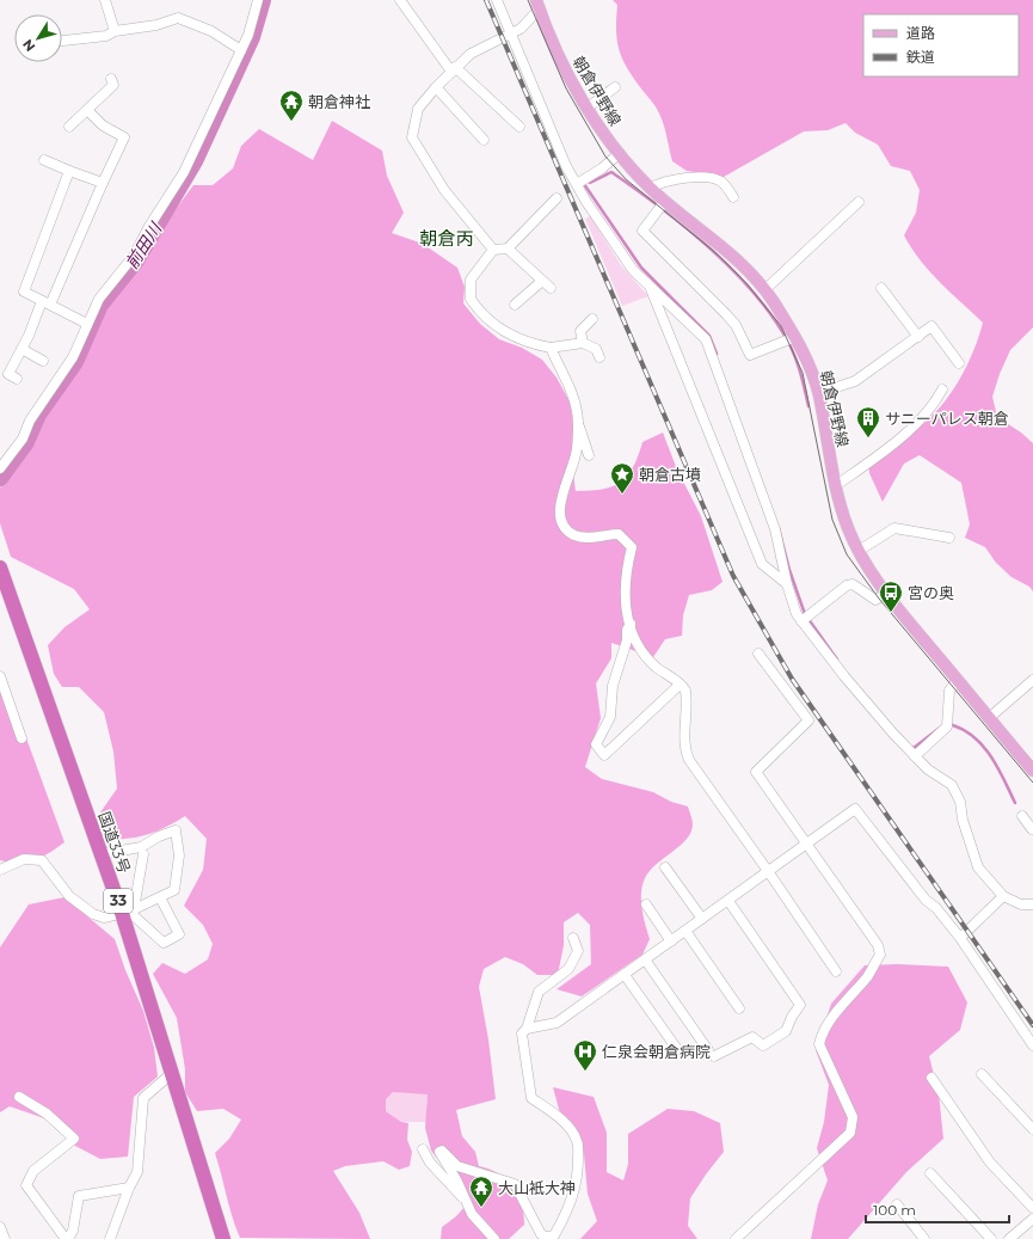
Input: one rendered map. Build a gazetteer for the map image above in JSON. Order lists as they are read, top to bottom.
{
  "streets": {
    "highway": ["国道33号", "33"],
    "main road": ["朝倉伊野線"]
  },
  "districts": ["朝倉丙"],
  "water": ["前田川"],
  "places": {
    "temple": ["朝倉神社", "大山衹大神"],
    "building": ["サニーパレス朝倉"],
    "place": ["朝倉古墳"],
    "bus stop": ["宮の奥"],
    "hospital": ["仁泉会朝倉病院"]
  },
  "legend": ["道路", "鉄道"],
  "scale_bar": "100 m",
  "north": "bottom left"
}
